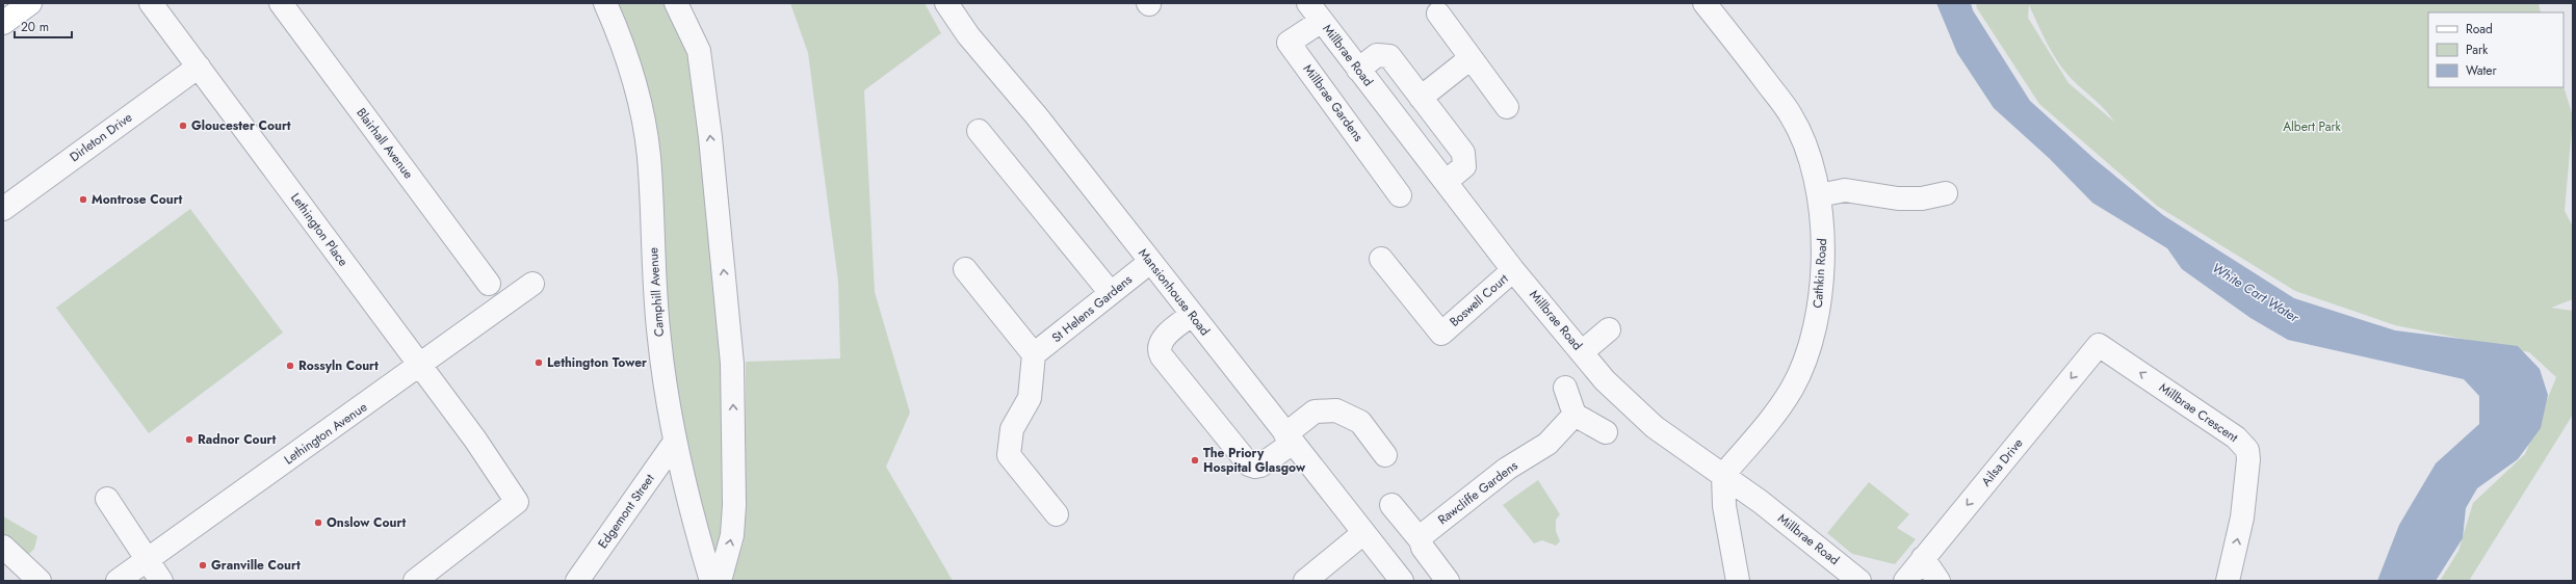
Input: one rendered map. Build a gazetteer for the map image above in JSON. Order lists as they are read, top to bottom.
{
  "streets": {
    "street": [
      "Millbrae Road",
      "Millbrae Gardens",
      "Dirleton Drive",
      "Blairhall Avenue",
      "Lethington Place",
      "Cathkin Road",
      "Camphill Avenue",
      "Mansionhouse Road",
      "Boswell Court",
      "St Helens Gardens",
      "Millbrae Crescent",
      "Lethington Avenue",
      "Ailsa Drive",
      "Rawcliffe Gardens",
      "Edgemont Street"
    ]
  },
  "crossings": [
    ["Millbrae Road", "Millbrae Gardens"],
    ["Millbrae Road", "Cathkin Road"],
    ["Millbrae Road", "Boswell Court"],
    ["Dirleton Drive", "Lethington Place"],
    ["Lethington Place", "Lethington Avenue"],
    ["Camphill Avenue", "Edgemont Street"],
    ["Mansionhouse Road", "St Helens Gardens"],
    ["Millbrae Crescent", "Ailsa Drive"]
  ],
  "one_way": ["Millbrae Crescent", "Ailsa Drive"],
  "water": ["White Cart Water"],
  "parks": ["Albert Park"],
  "places": [
    "Gloucester Court",
    "Montrose Court",
    "Lethington Tower",
    "Rossyln Court",
    "Radnor Court",
    "The Priory Hospital Glasgow",
    "Onslow Court",
    "Granville Court"
  ],
  "legend": ["Road", "Park", "Water"],
  "scale_bar": "20 m"
}
